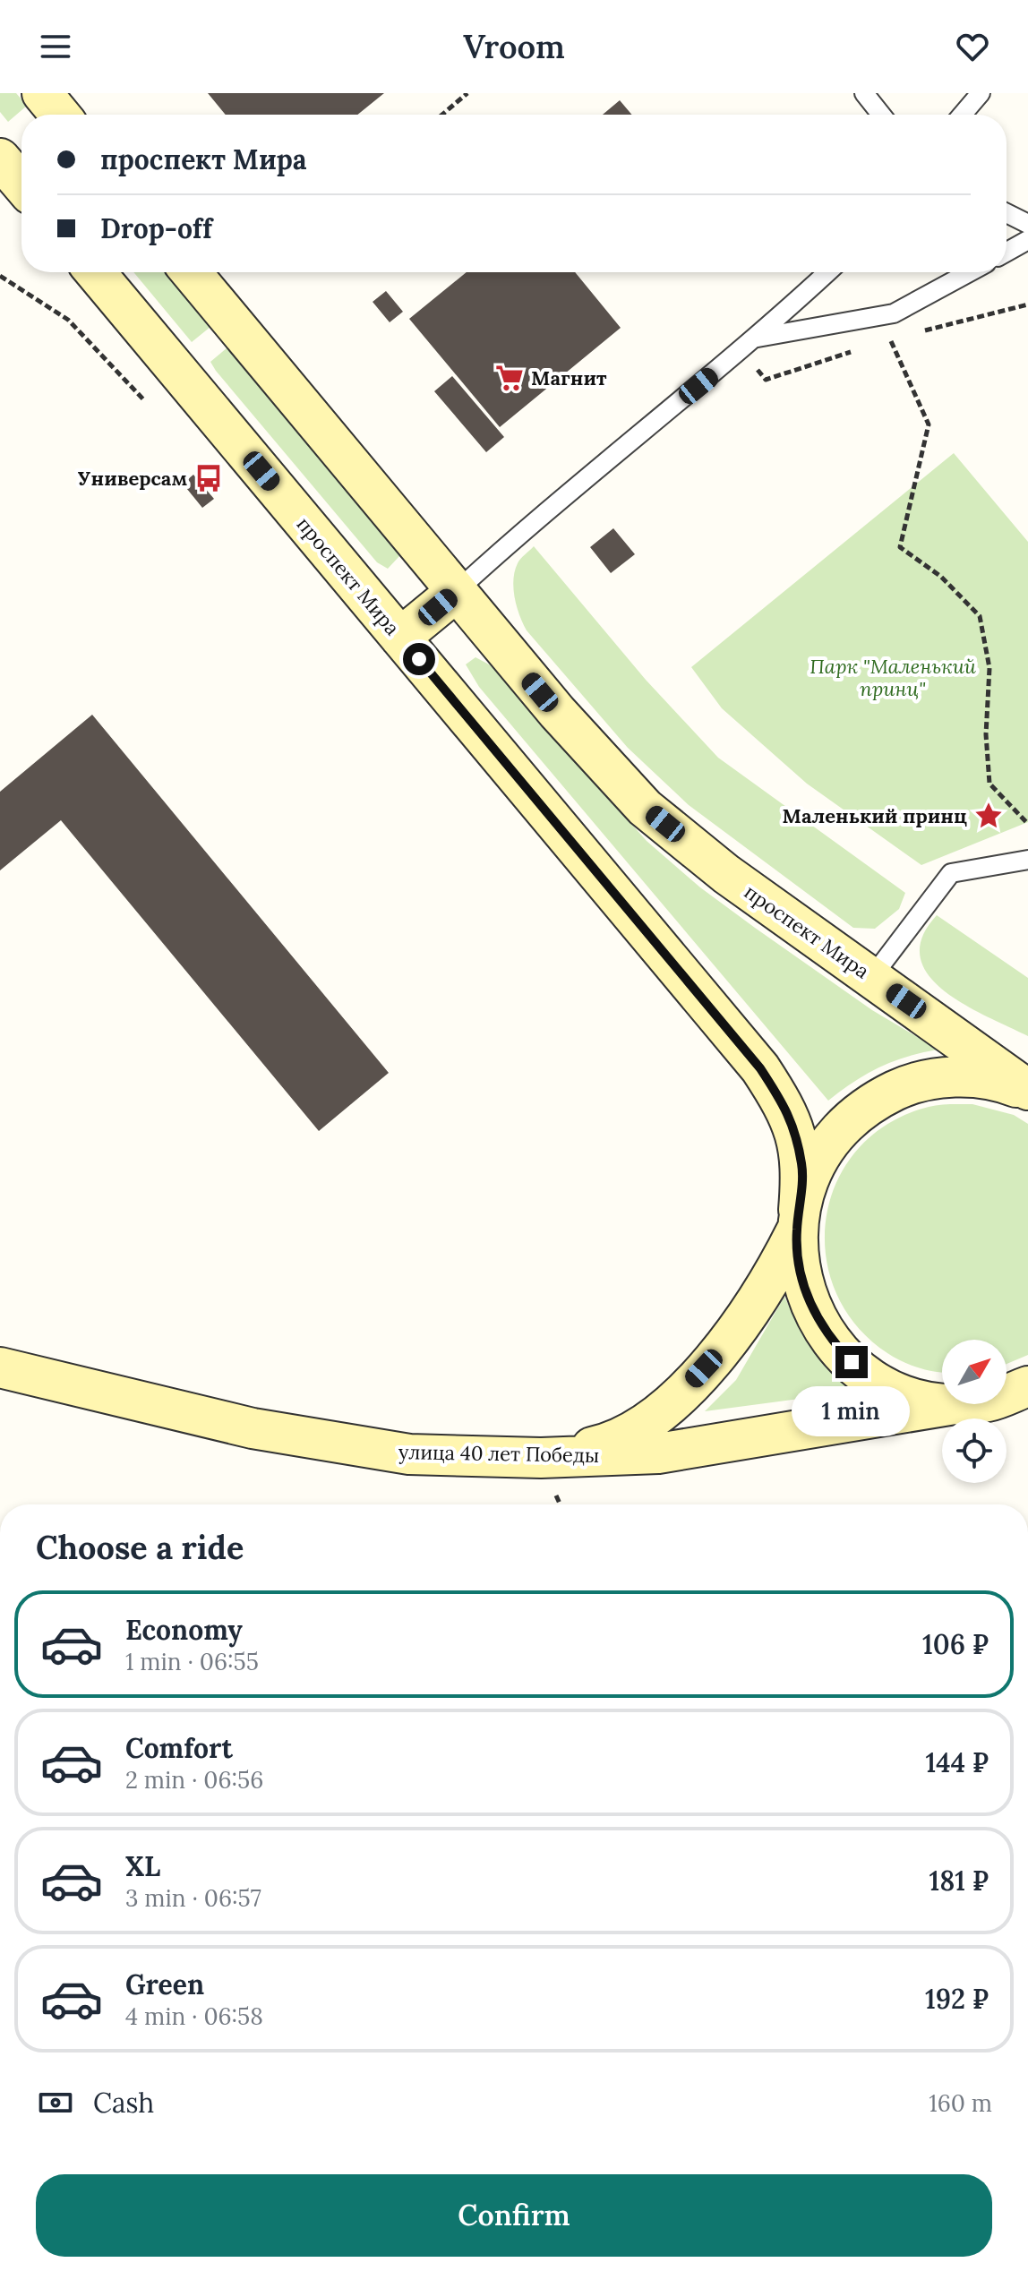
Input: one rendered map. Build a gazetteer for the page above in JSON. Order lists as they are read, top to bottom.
{
  "streets": {
    "street": ["проспект Мира", "улица 40 лет Победы"]
  },
  "parks": ["Парк \"Маленький принц\""],
  "places": {
    "supermarket": ["Магнит"],
    "bus stop": ["Универсам"],
    "place": ["Маленький принц"]
  },
  "north": "top right",
  "page": {
    "header": "Vroom",
    "banner": ["проспект Мира", "Drop-off"],
    "bubble": "1 min",
    "heading": "Choose a ride",
    "list": [
      {
        "name": "Economy",
        "note": "1 min · 06:55",
        "value": "106 ₽"
      },
      {
        "name": "Comfort",
        "note": "2 min · 06:56",
        "value": "144 ₽"
      },
      {
        "name": "XL",
        "note": "3 min · 06:57",
        "value": "181 ₽"
      },
      {
        "name": "Green",
        "note": "4 min · 06:58",
        "value": "192 ₽"
      }
    ],
    "pay": ["Cash", "160 m"],
    "buttons": "Confirm"
  }
}
